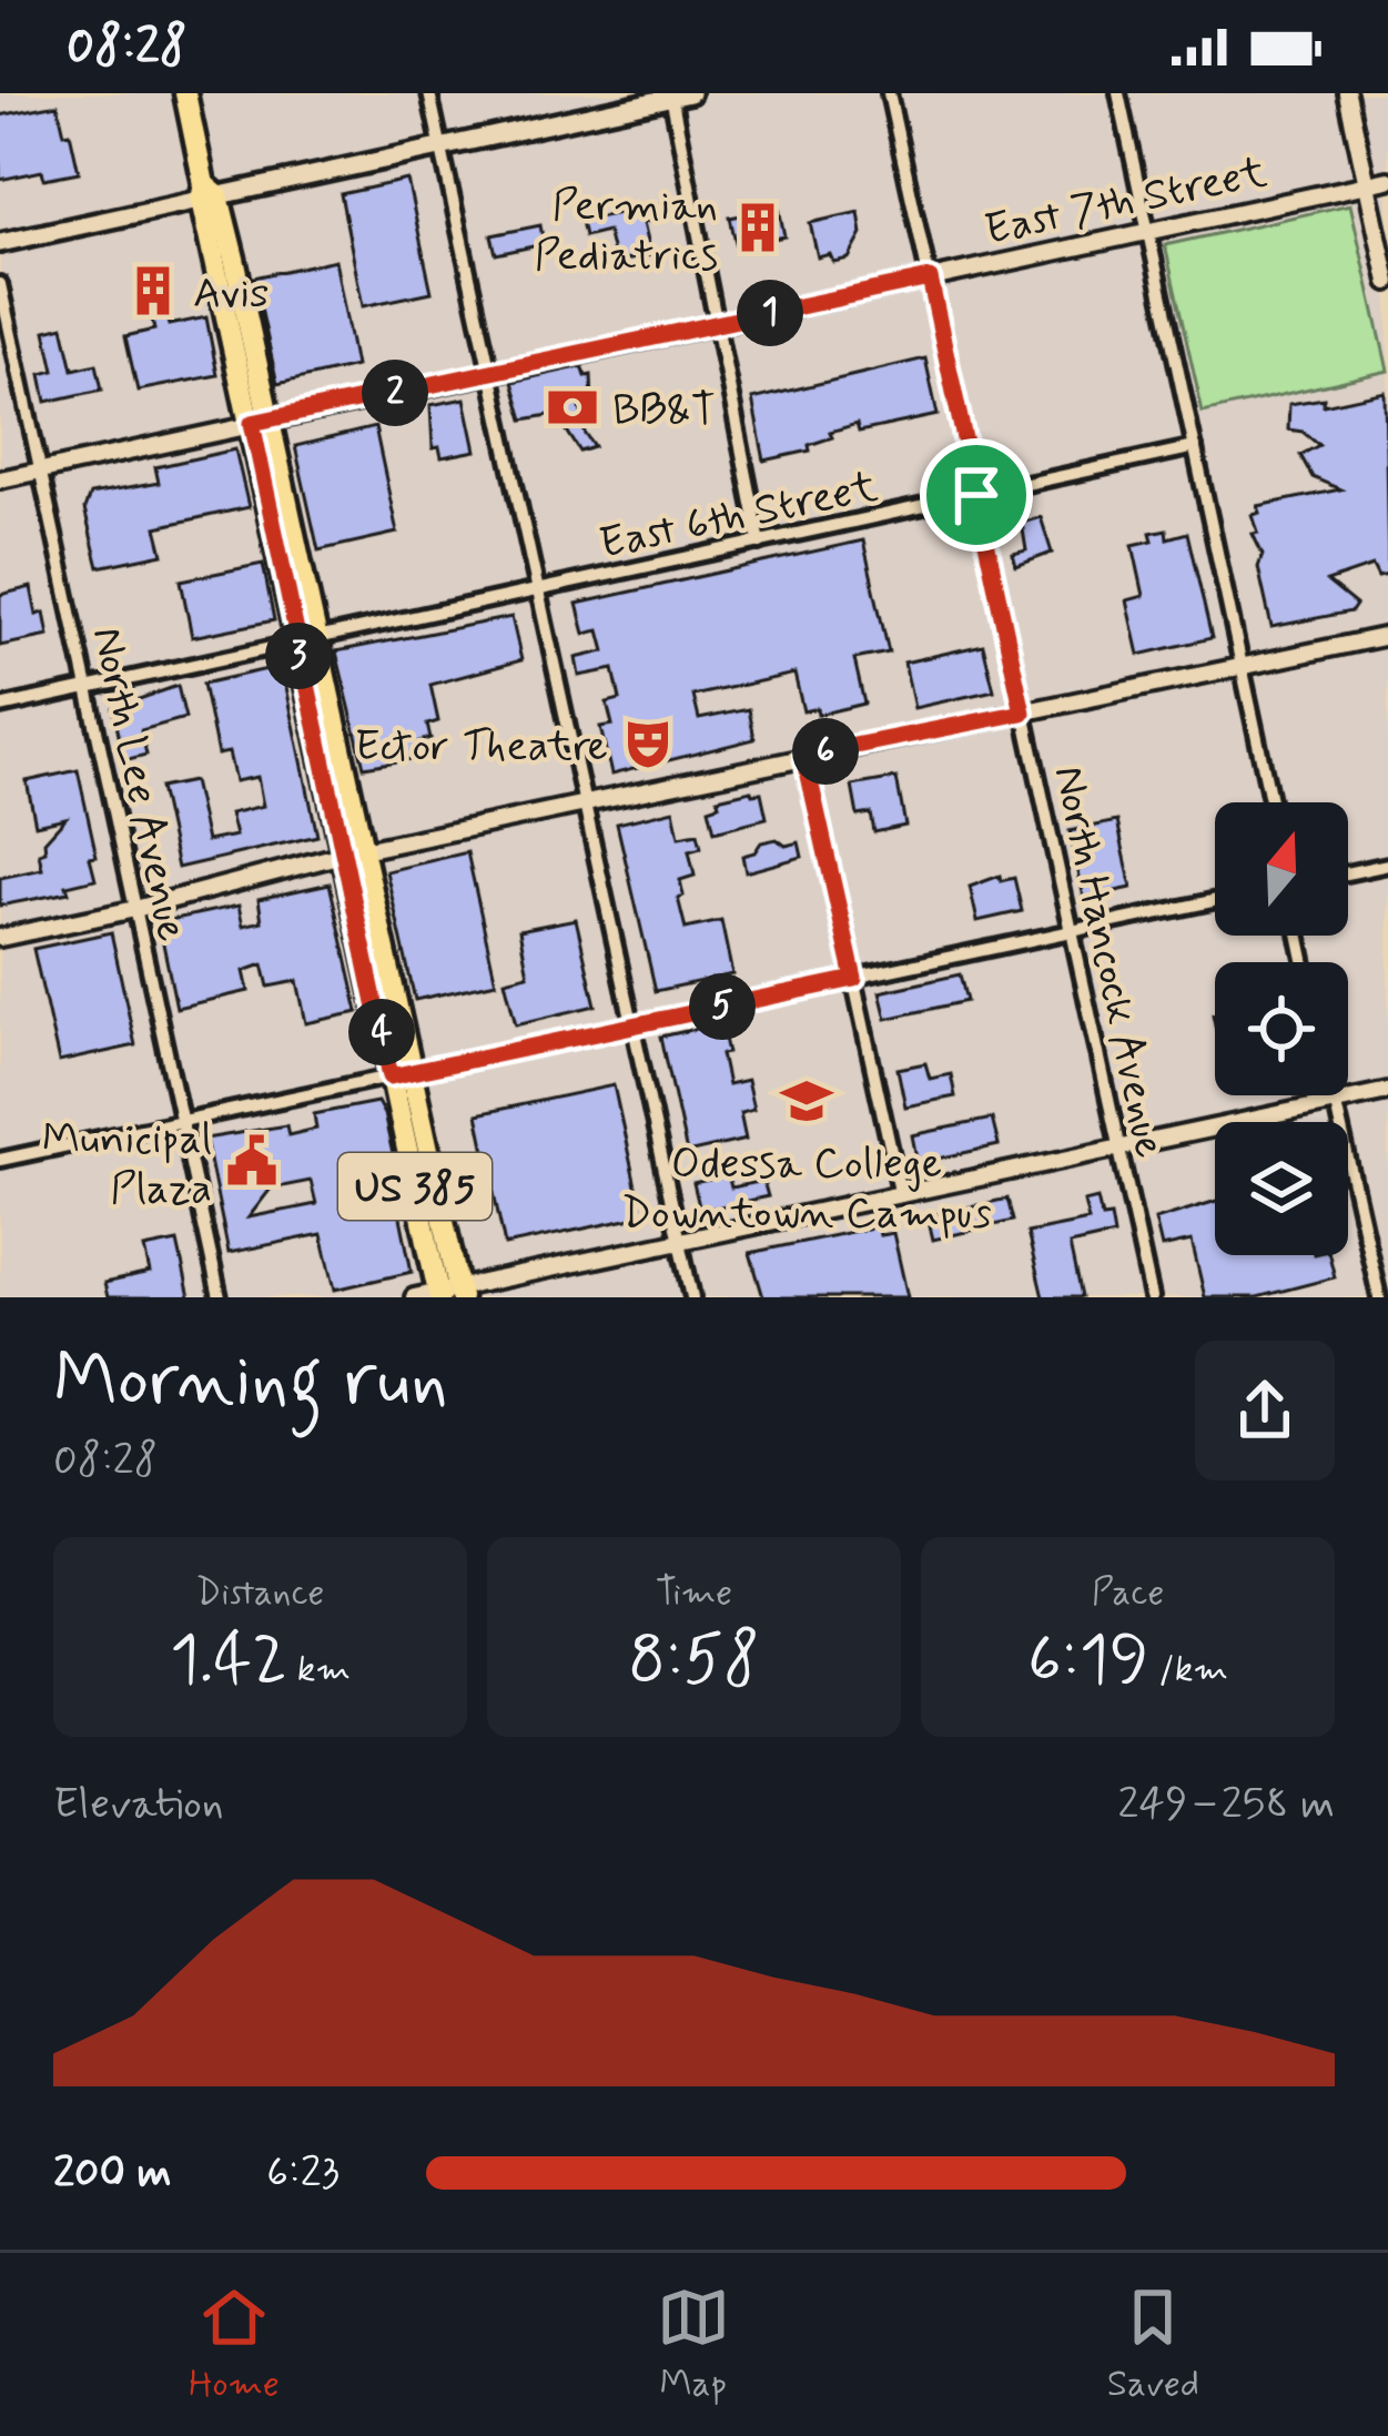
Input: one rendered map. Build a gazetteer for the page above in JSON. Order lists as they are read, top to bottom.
{
  "streets": {
    "main road": ["US 385"],
    "street": [
      "East 7th Street",
      "East 6th Street",
      "North Lee Avenue",
      "North Hancock Avenue"
    ]
  },
  "crossings": [
    ["East 7th Street", "North Lee Avenue"],
    ["East 7th Street", "North Hancock Avenue"],
    ["East 7th Street", "US 385"],
    ["East 6th Street", "North Lee Avenue"],
    ["East 6th Street", "North Hancock Avenue"],
    ["East 6th Street", "US 385"]
  ],
  "places": {
    "building": ["Permian Pediatrics", "Avis"],
    "bank": ["BB&T"],
    "theatre": ["Ector Theatre"],
    "school or university": ["Odessa College Downtown Campus"],
    "public building": ["Municipal Plaza"]
  },
  "north": "top",
  "page": {
    "status": "08:28",
    "pins": [
      "1",
      "2",
      "3",
      "6",
      "5",
      "4"
    ],
    "heading": ["Morning run", "08:28"],
    "stats": [
      ["Distance", "1.42 km"],
      ["Time", "8:58"],
      ["Pace", "6:19 /km"]
    ],
    "chart": ["Elevation", "249–258 m"],
    "list": [
      {
        "name": "200 m",
        "note": "6:23"
      }
    ],
    "tabs": ["Home", "Map", "Saved"]
  }
}
